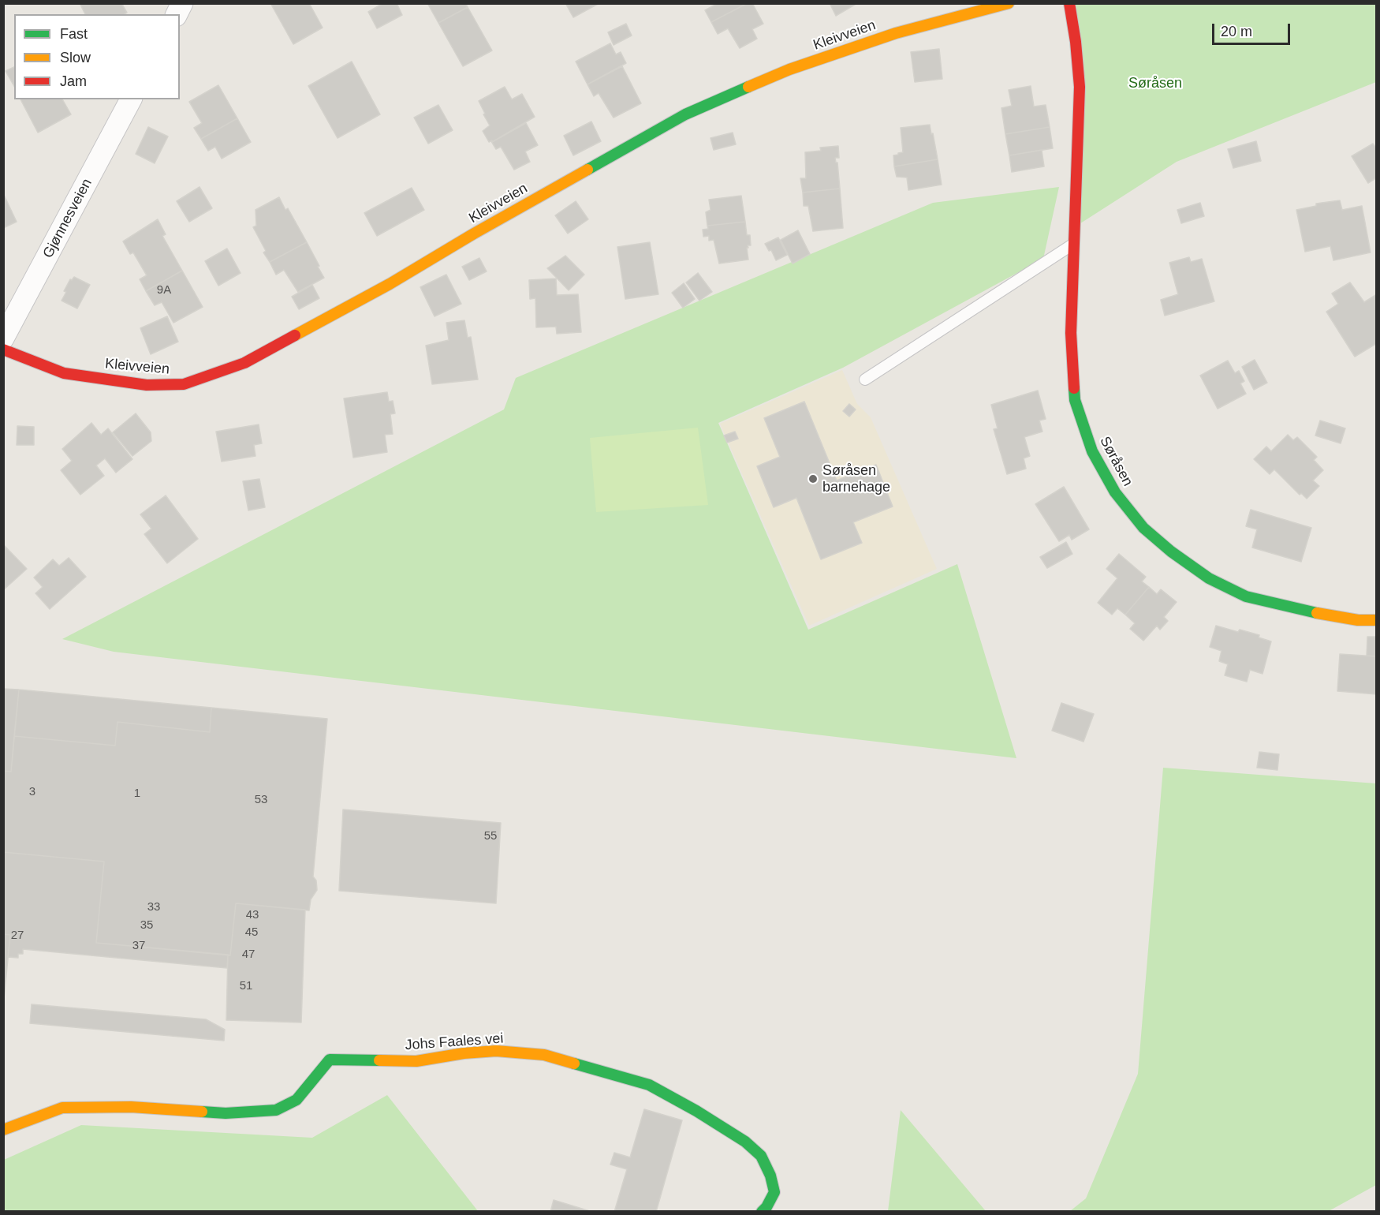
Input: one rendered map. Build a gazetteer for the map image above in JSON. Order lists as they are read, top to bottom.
{
  "streets": {
    "street": [
      "Kleivveien",
      "Gjønnesveien",
      "Søråsen",
      "Johs Faales vei"
    ]
  },
  "parks": ["Søråsen"],
  "places": ["Søråsen barnehage"],
  "house_numbers": [
    "9A",
    "3",
    "1",
    "53",
    "55",
    "33",
    "43",
    "35",
    "45",
    "27",
    "37",
    "47",
    "51"
  ],
  "legend": ["Fast", "Slow", "Jam"],
  "scale_bar": "20 m"
}
